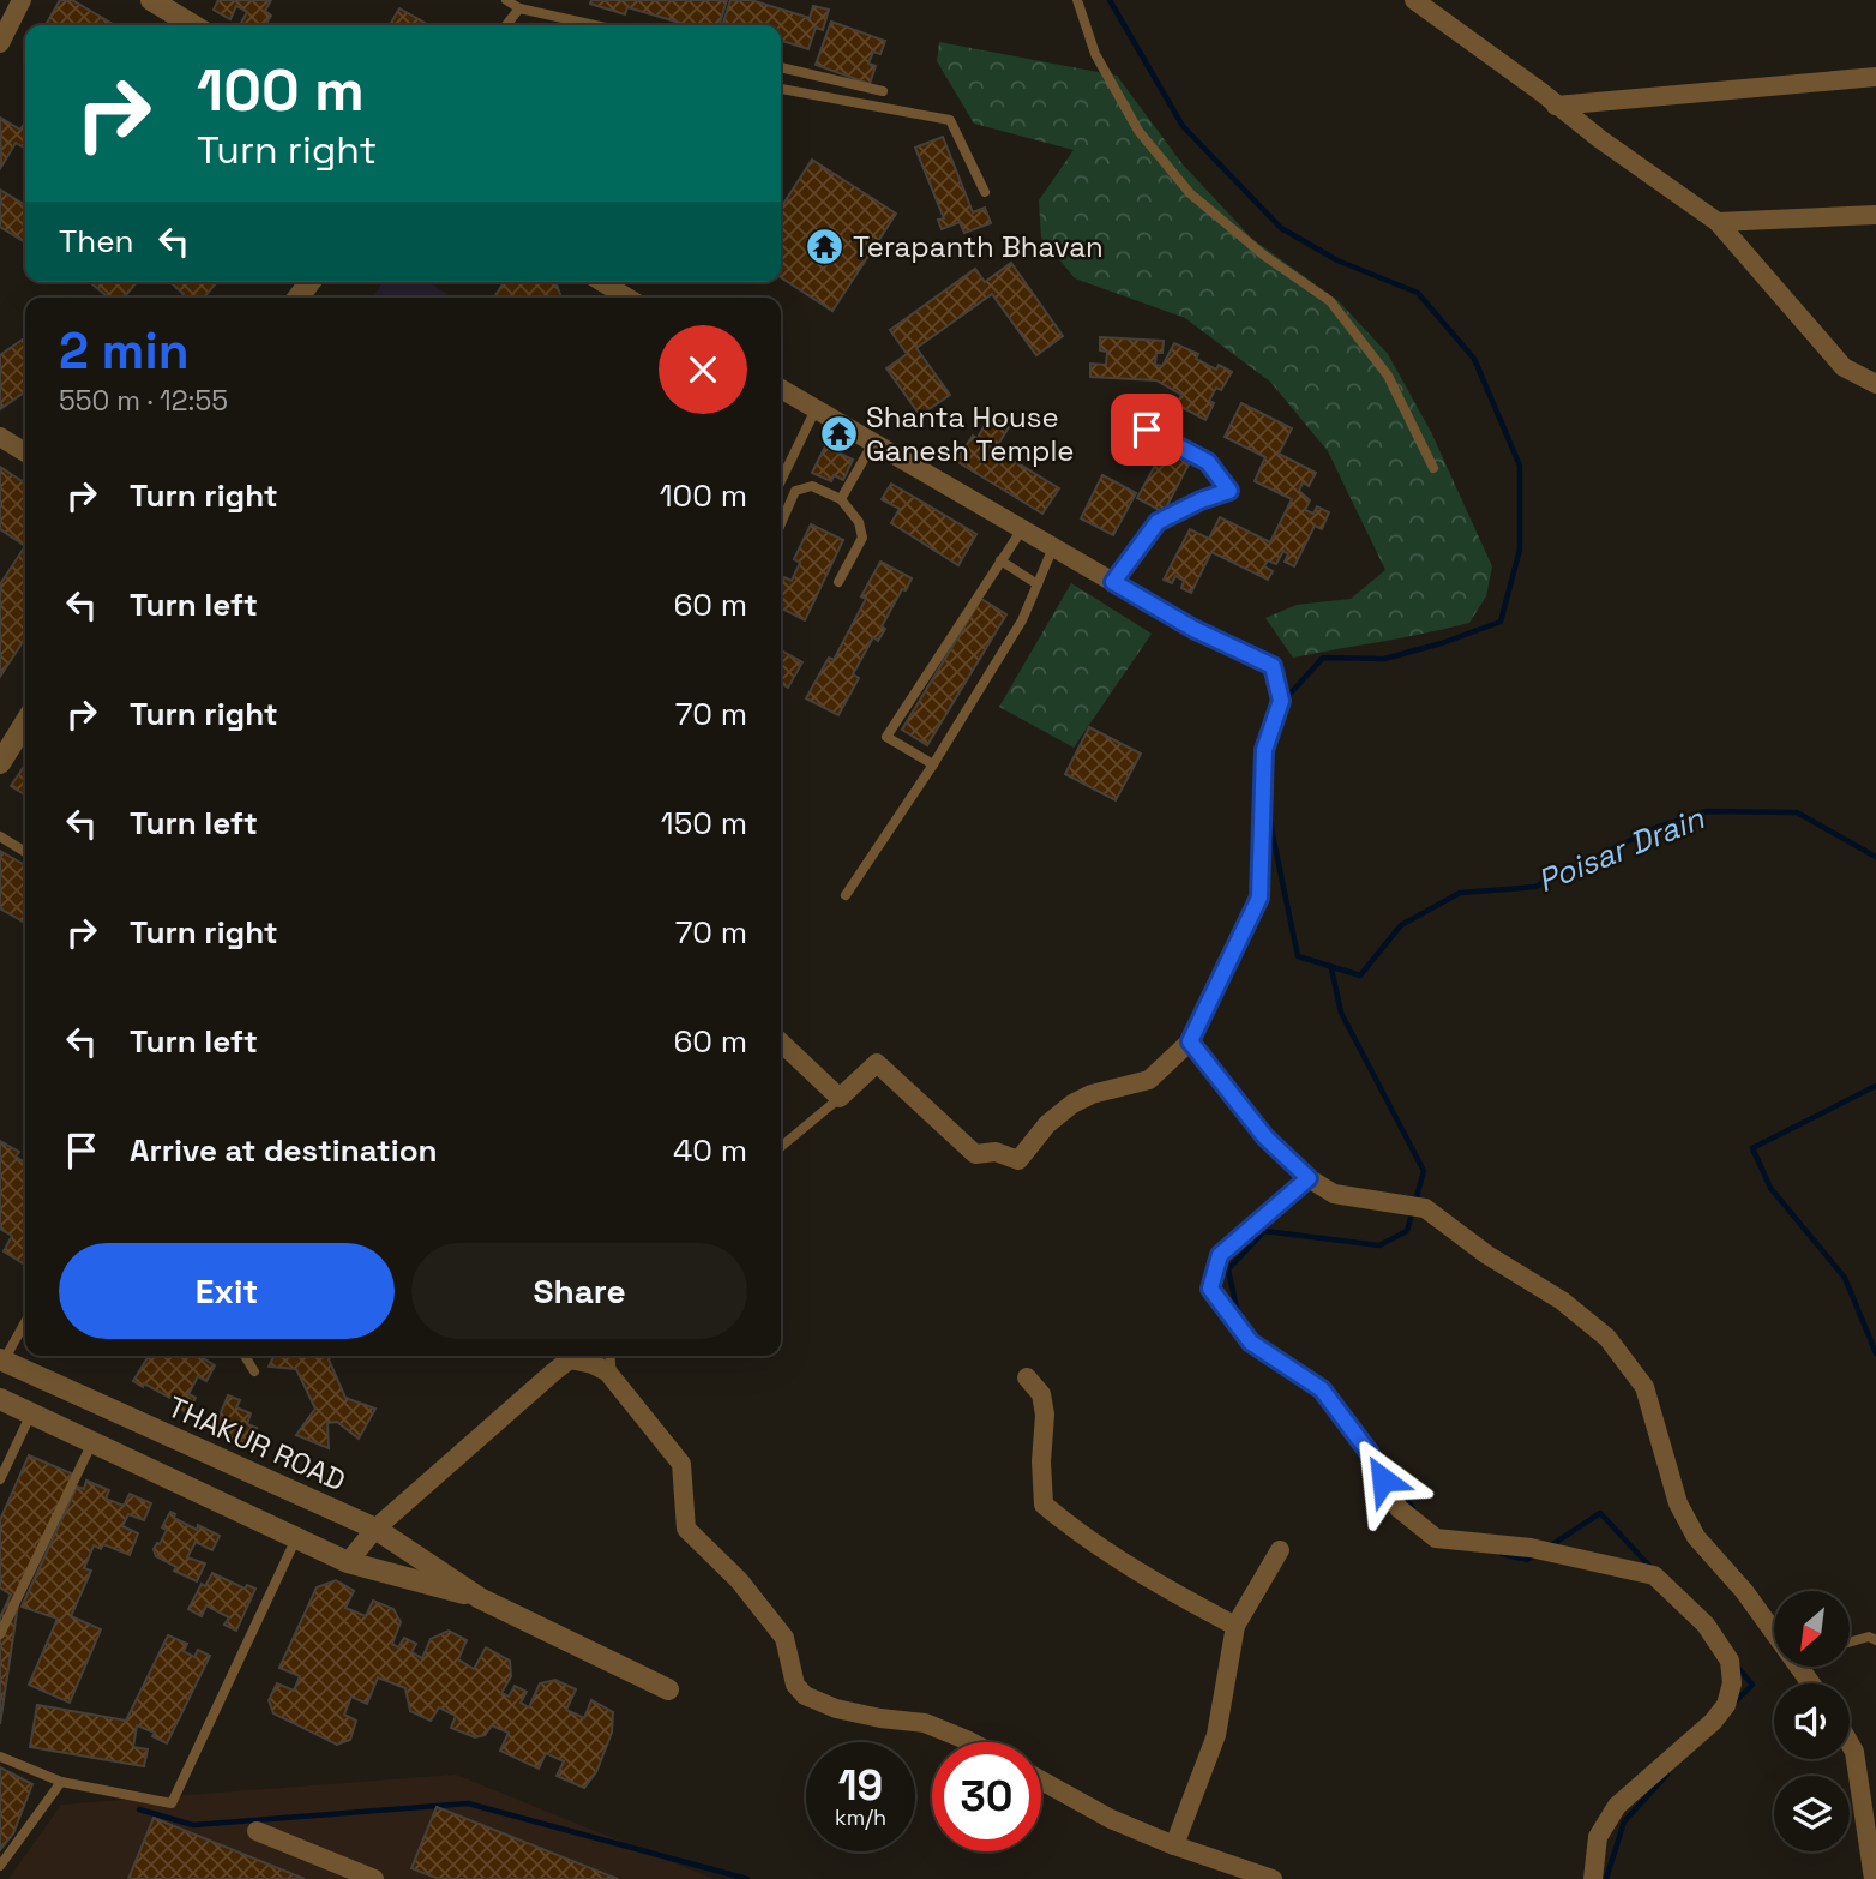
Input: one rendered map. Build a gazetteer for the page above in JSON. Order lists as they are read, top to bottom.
{
  "streets": {
    "street": ["THAKUR ROAD"]
  },
  "water": ["Poisar Drain"],
  "places": {
    "temple": ["Terapanth Bhavan", "Shanta House Ganesh Temple"]
  },
  "north": "bottom left",
  "page": {
    "turn": ["100 m", "Turn right"],
    "then": "Then",
    "heading": ["2 min", "550 m · 12:55"],
    "list": [
      {
        "name": "Turn right",
        "value": "100 m"
      },
      {
        "name": "Turn left",
        "value": "60 m"
      },
      {
        "name": "Turn right",
        "value": "70 m"
      },
      {
        "name": "Turn left",
        "value": "150 m"
      },
      {
        "name": "Turn right",
        "value": "70 m"
      },
      {
        "name": "Turn left",
        "value": "60 m"
      },
      {
        "name": "Arrive at destination",
        "value": "40 m"
      }
    ],
    "buttons": ["Exit", "Share"],
    "speed": "19 km/h",
    "limit": "30"
  }
}
